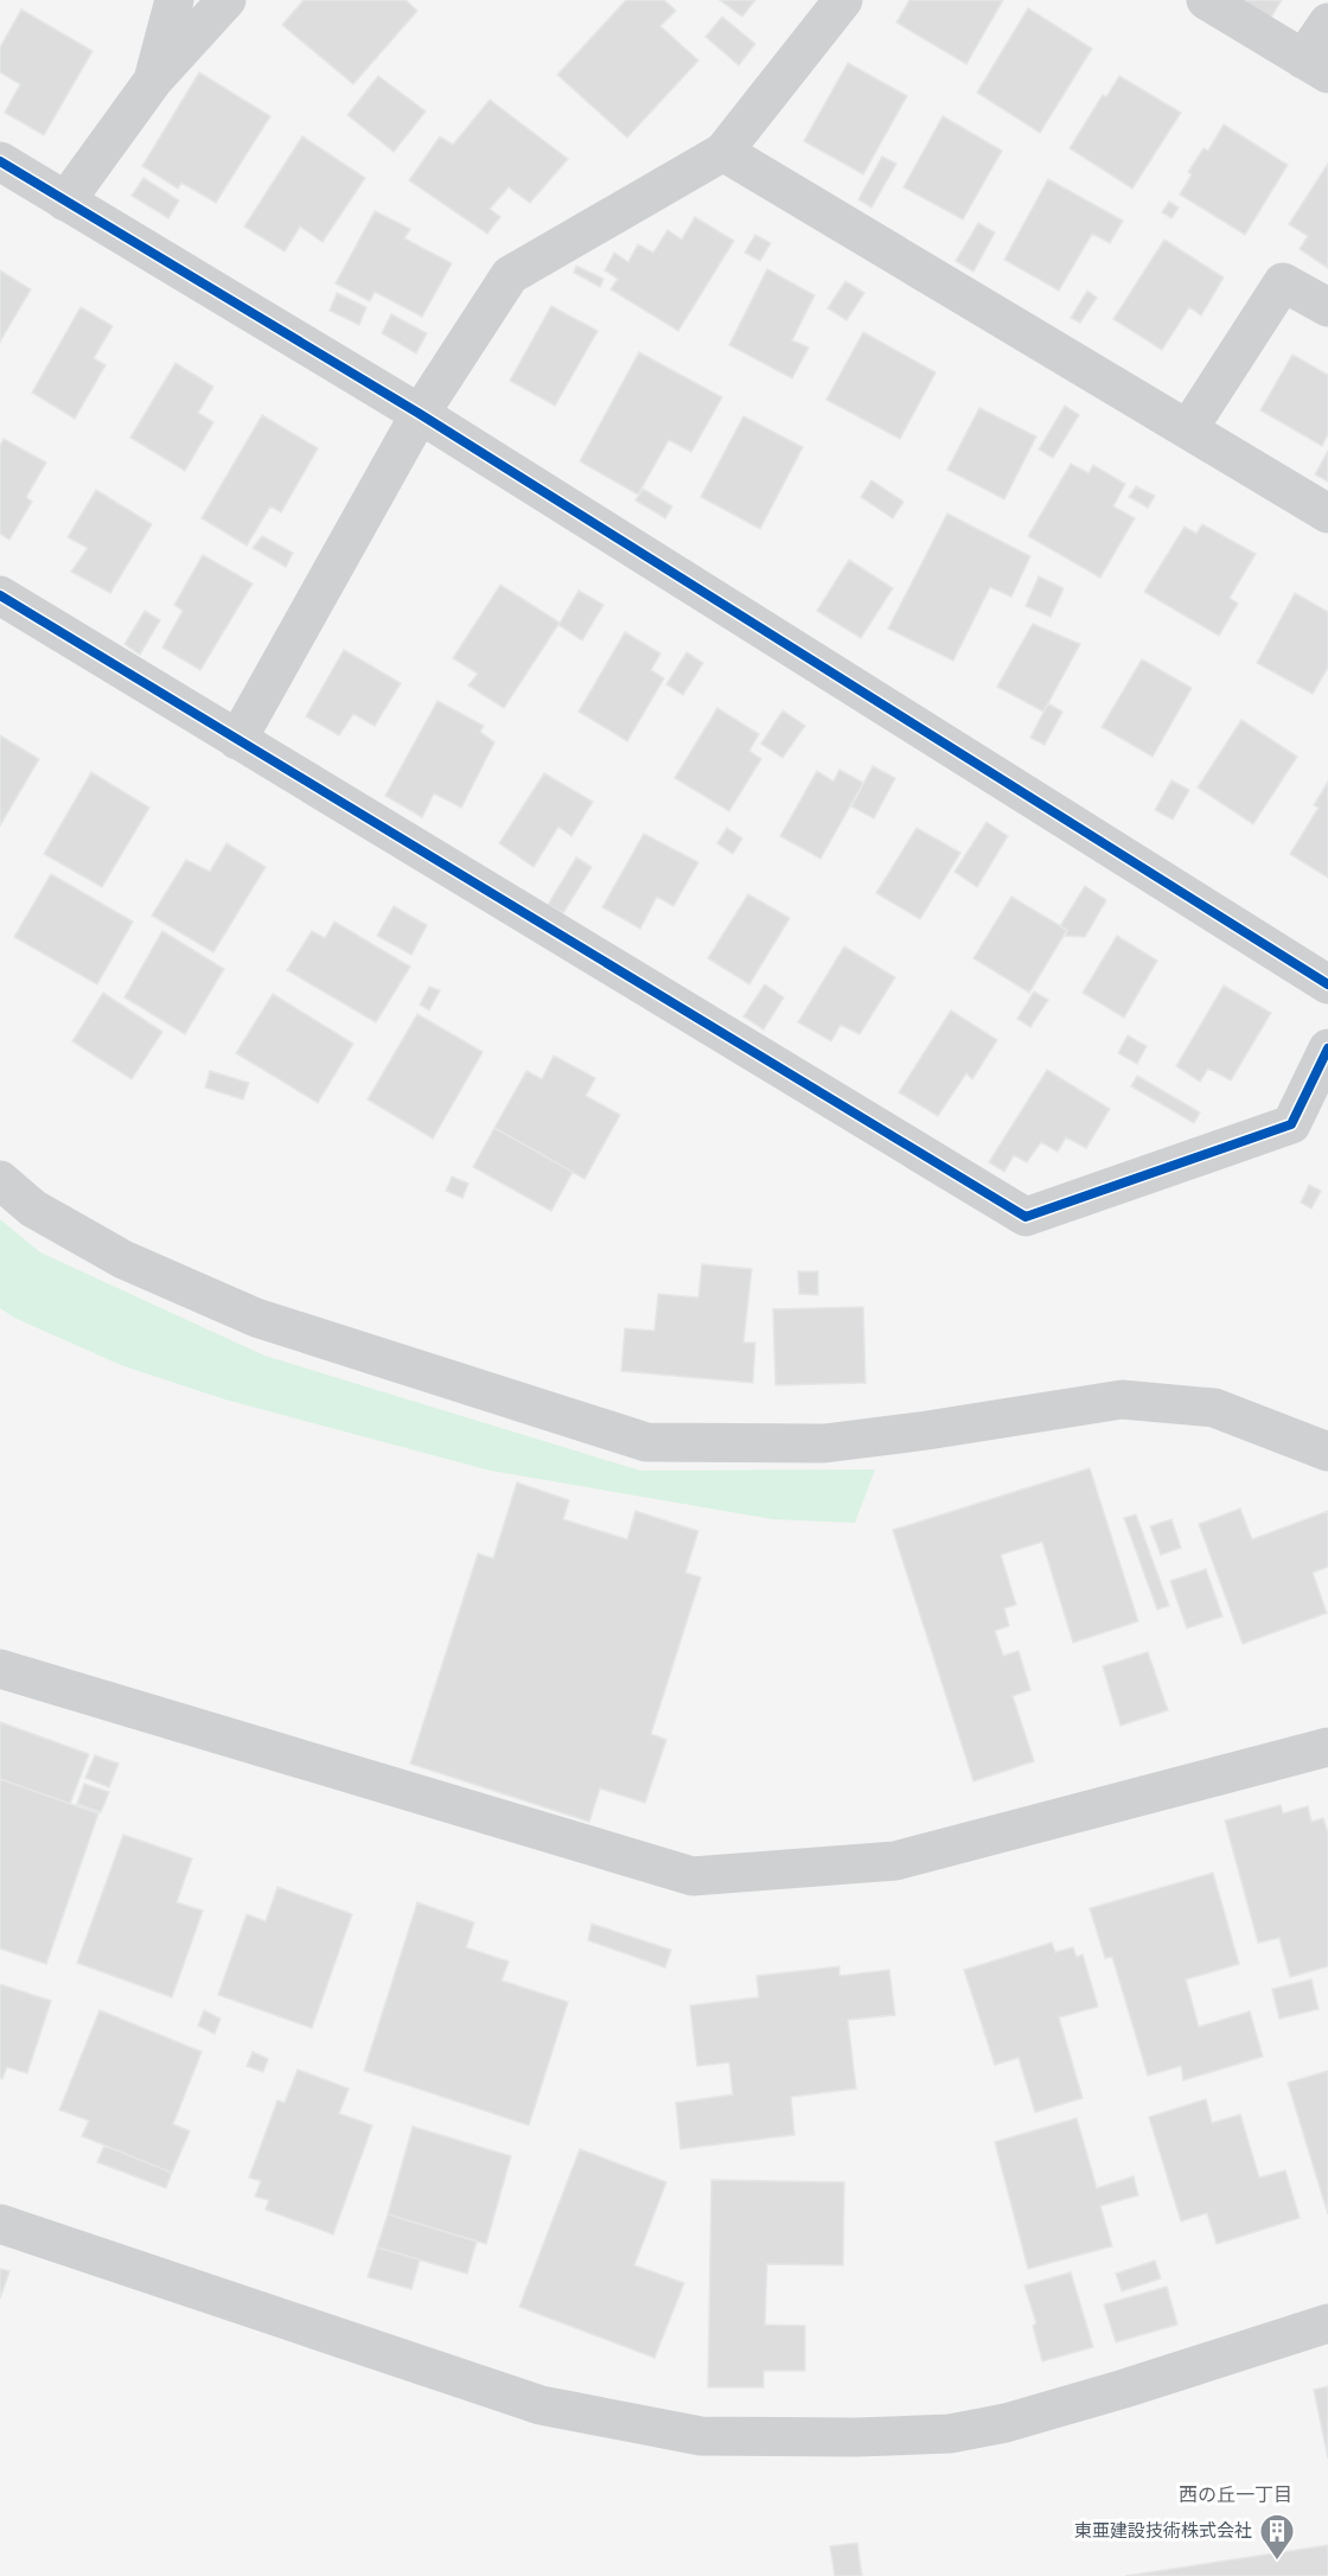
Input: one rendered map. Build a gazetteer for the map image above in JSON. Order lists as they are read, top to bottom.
{
  "districts": ["西の丘一丁目"],
  "places": {
    "building": ["東亜建設技術株式会社"]
  }
}
